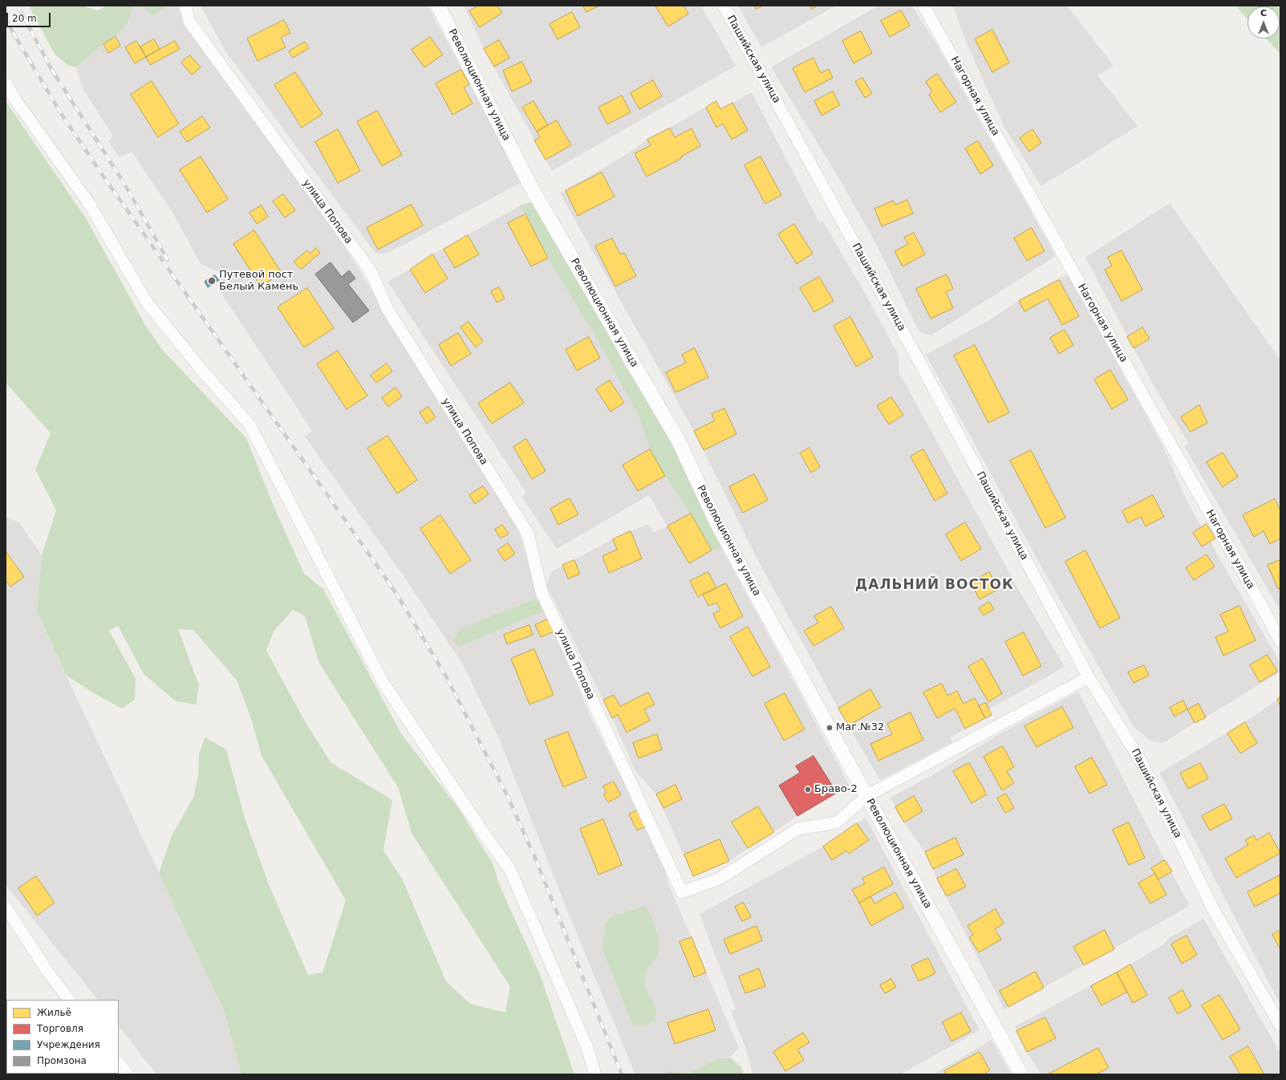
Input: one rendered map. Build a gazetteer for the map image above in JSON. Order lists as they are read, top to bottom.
{
  "streets": {
    "street": [
      "Пашийская улица",
      "Революционная улица",
      "Нагорная улица",
      "улица Попова"
    ]
  },
  "crossings": [
    ["Революционная улица", "улица Попова"]
  ],
  "districts": ["ДАЛЬНИЙ ВОСТОК"],
  "places": ["Путевой пост Белый Камень", "Маг.№32", "Браво-2"],
  "legend": [
    "Жильё",
    "Торговля",
    "Учреждения",
    "Промзона"
  ],
  "scale_bar": "20 m",
  "north": "top"
}
